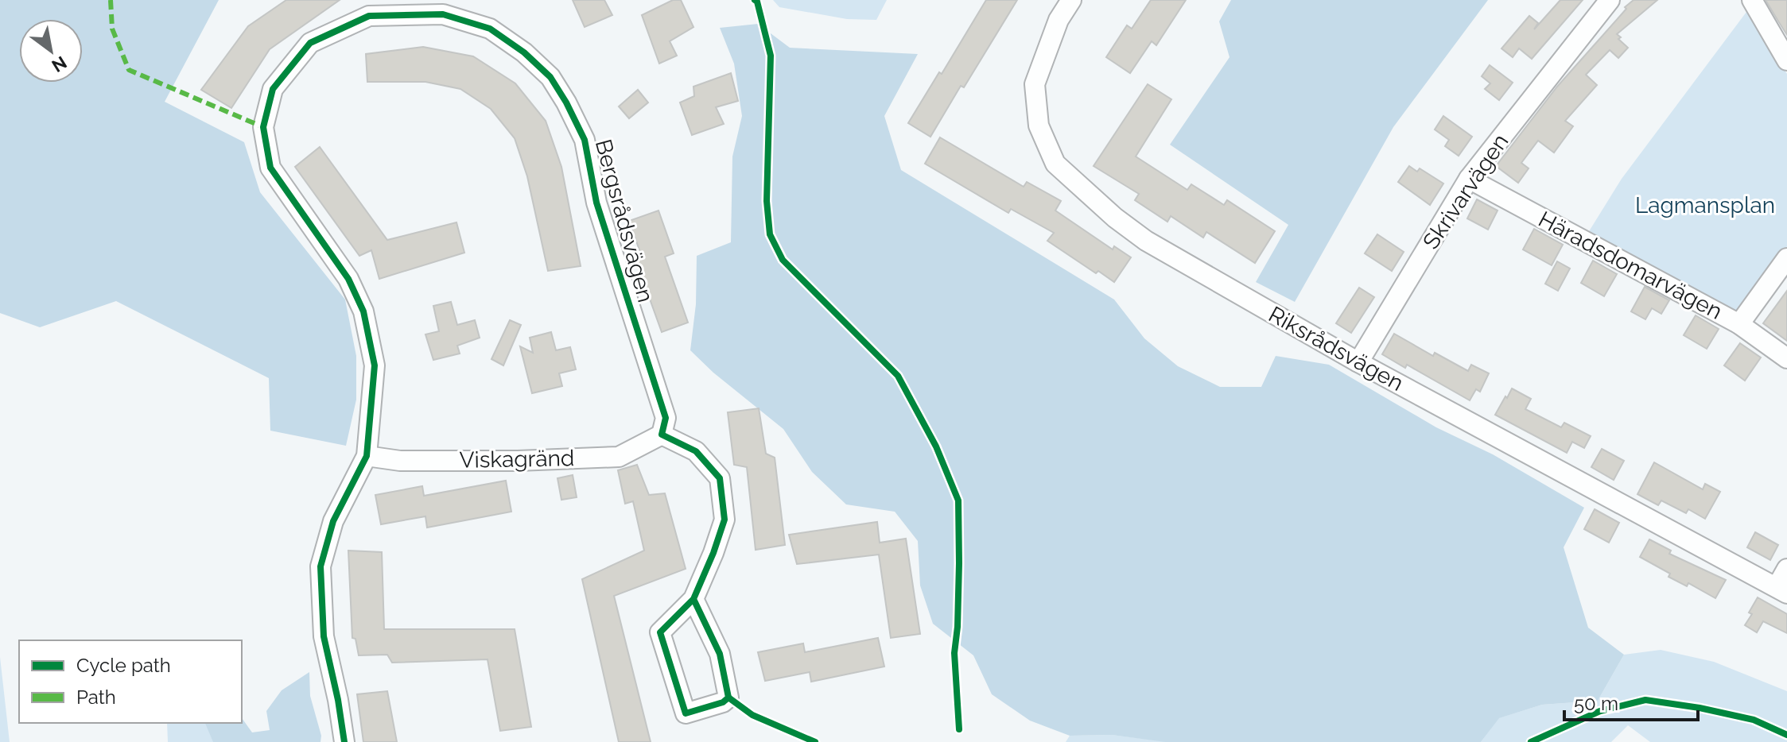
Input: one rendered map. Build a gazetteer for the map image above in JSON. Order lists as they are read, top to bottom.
{
  "streets": {
    "street": [
      "Skrivarvägen",
      "Bergsrådsvägen",
      "Häradsdomarvägen",
      "Riksrådsvägen",
      "Viskagränd"
    ]
  },
  "crossings": [
    ["Skrivarvägen", "Häradsdomarvägen"],
    ["Skrivarvägen", "Riksrådsvägen"],
    ["Bergsrådsvägen", "Viskagränd"]
  ],
  "parks": ["Lagmansplan"],
  "legend": ["Cycle path", "Path"],
  "scale_bar": "50 m",
  "north": "bottom right"
}
